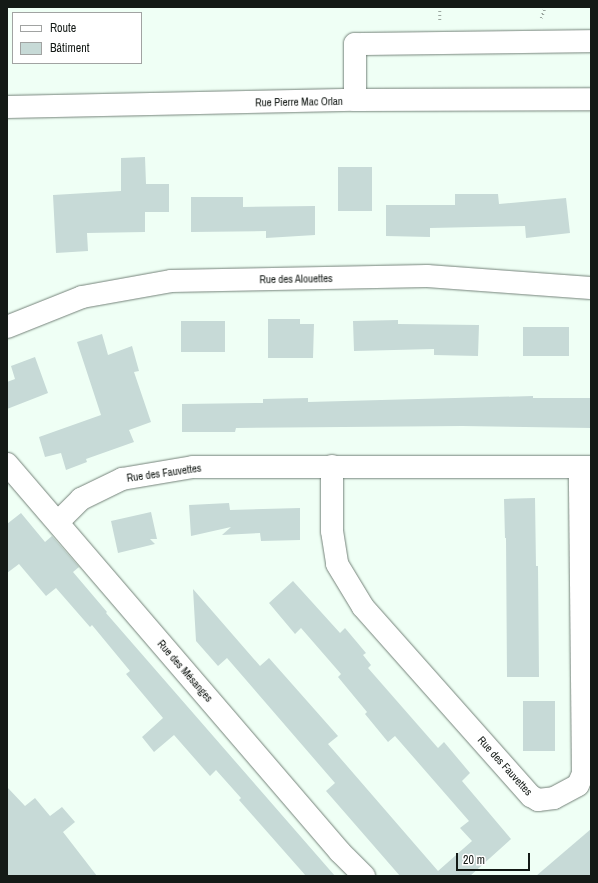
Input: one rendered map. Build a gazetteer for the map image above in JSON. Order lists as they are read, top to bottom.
{
  "streets": {
    "street": [
      "Rue Pierre Mac Orlan",
      "Rue des Alouettes",
      "Rue des Fauvettes",
      "Rue des Mésanges"
    ]
  },
  "crossings": [
    ["Rue des Fauvettes", "Rue des Mésanges"]
  ],
  "legend": ["Route", "Bâtiment"],
  "scale_bar": "20 m"
}
